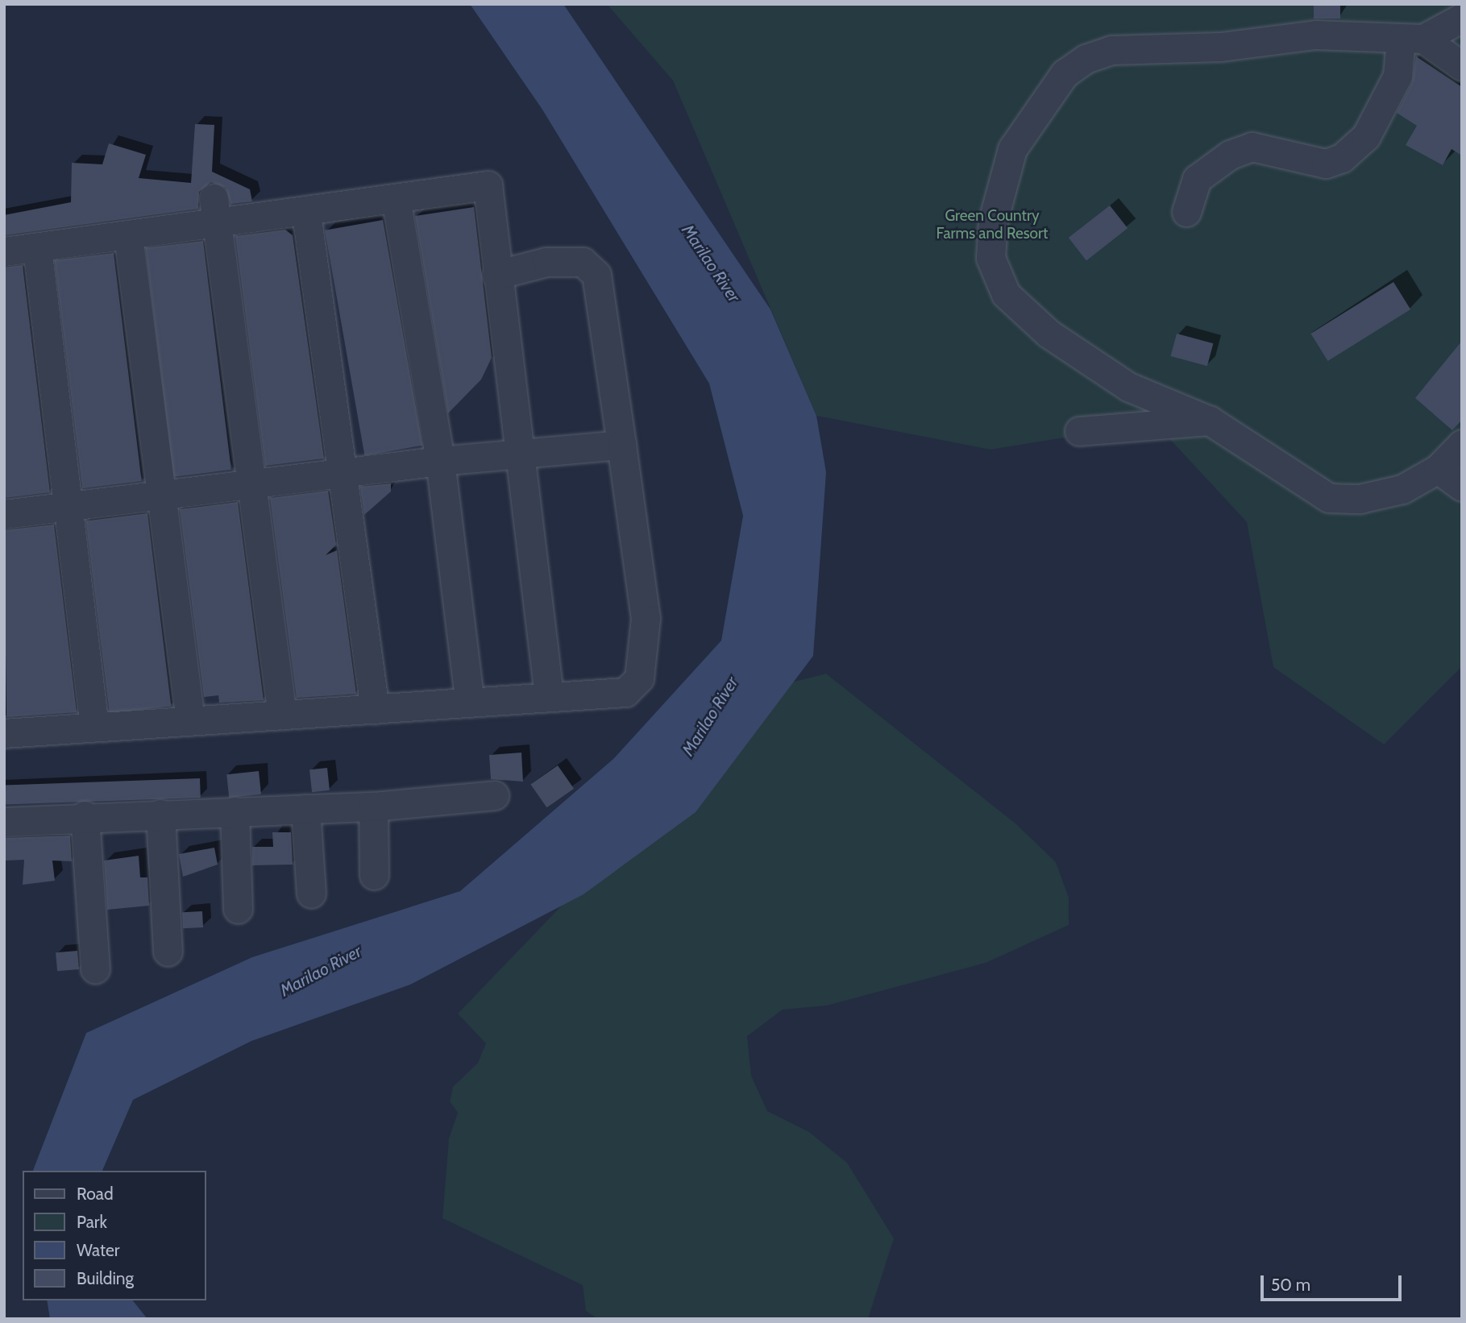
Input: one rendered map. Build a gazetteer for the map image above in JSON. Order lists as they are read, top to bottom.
{
  "water": ["Marilao River"],
  "parks": ["Green Country Farms and Resort"],
  "legend": [
    "Road",
    "Park",
    "Water",
    "Building"
  ],
  "scale_bar": "50 m"
}
